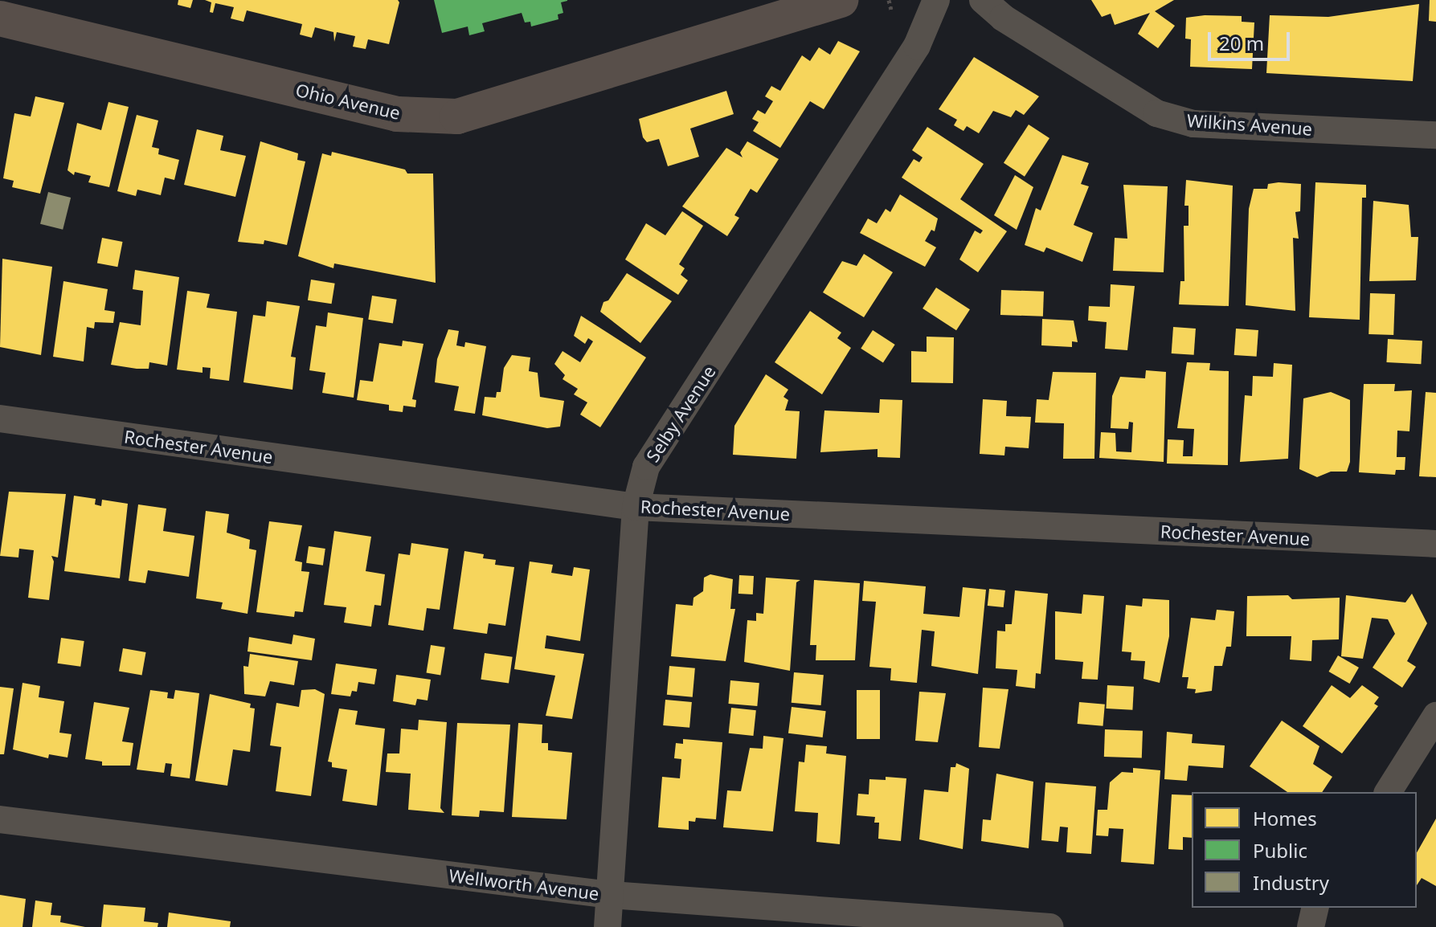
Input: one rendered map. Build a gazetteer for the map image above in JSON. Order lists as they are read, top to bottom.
{
  "streets": {
    "street": [
      "Ohio Avenue",
      "Wilkins Avenue",
      "Selby Avenue",
      "Rochester Avenue",
      "Wellworth Avenue"
    ]
  },
  "crossings": [
    ["Selby Avenue", "Rochester Avenue"],
    ["Selby Avenue", "Wellworth Avenue"]
  ],
  "legend": ["Homes", "Public", "Industry"],
  "scale_bar": "20 m"
}
